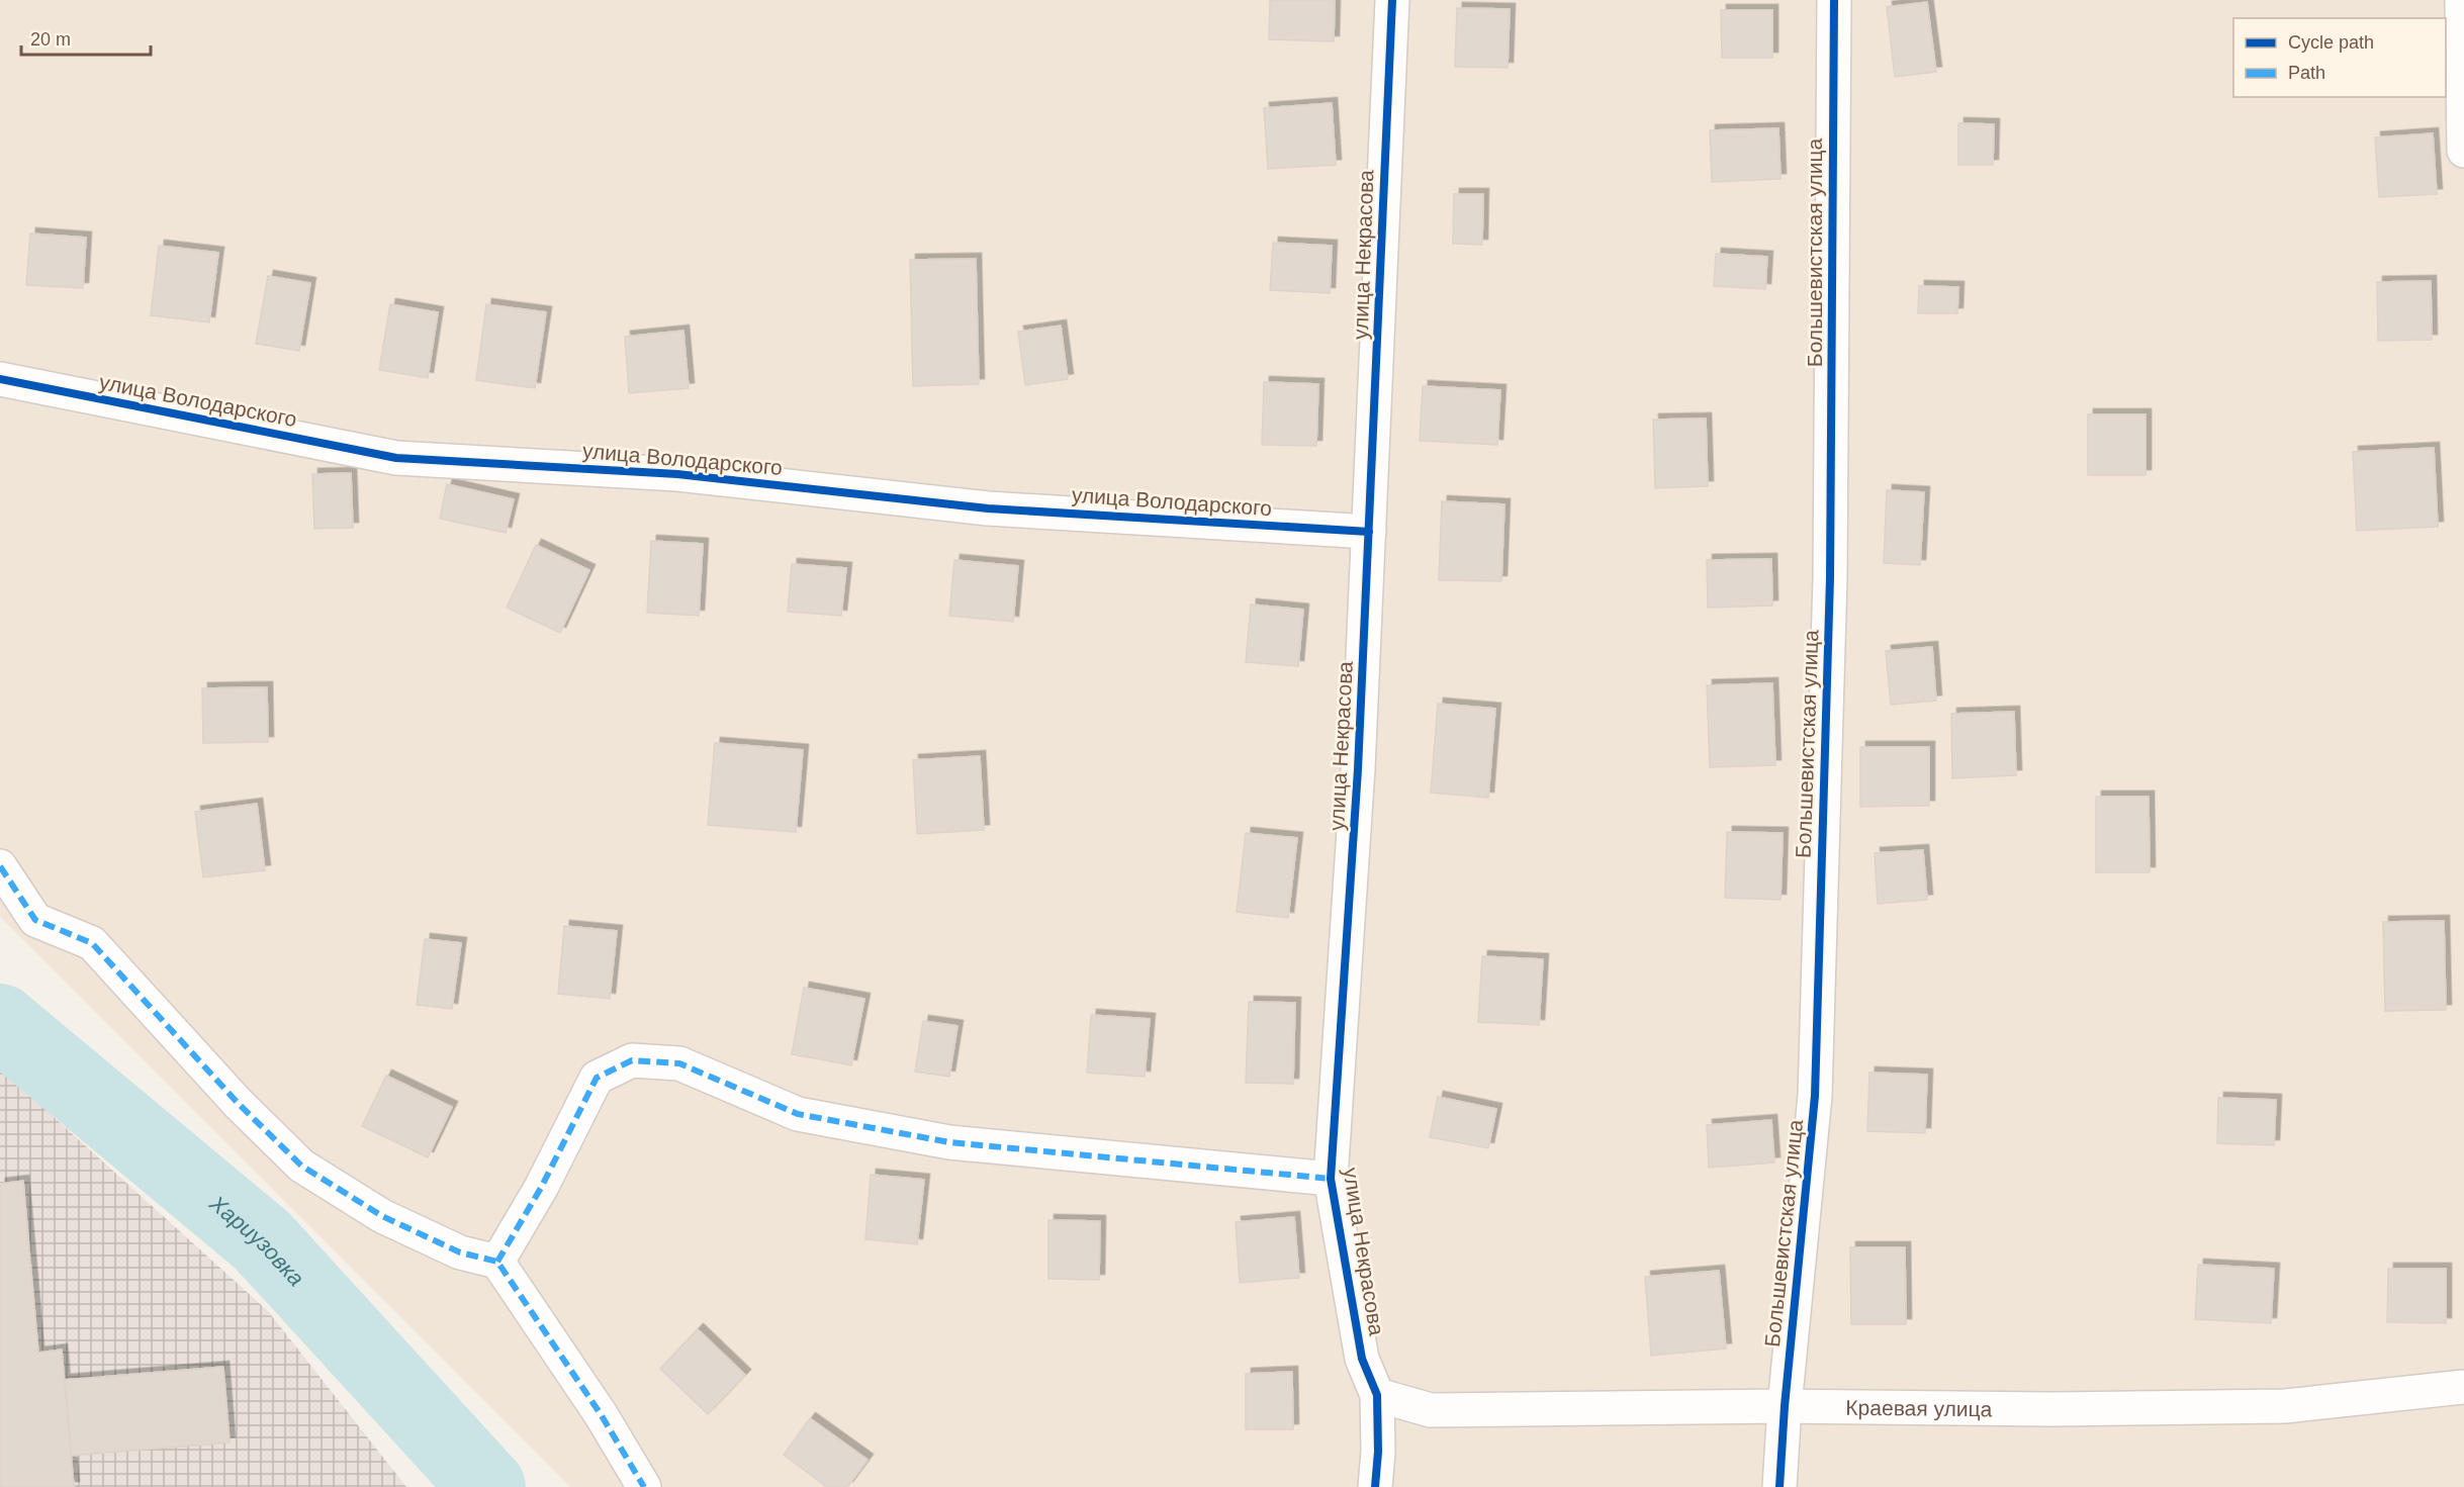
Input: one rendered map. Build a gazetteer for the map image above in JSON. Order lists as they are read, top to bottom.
{
  "streets": {
    "street": [
      "Большевистская улица",
      "улица Некрасова",
      "улица Володарского",
      "Краевая улица"
    ]
  },
  "crossings": [
    ["Большевистская улица", "Краевая улица"],
    ["улица Некрасова", "улица Володарского"],
    ["улица Некрасова", "Краевая улица"]
  ],
  "water": ["Хариузовка"],
  "legend": ["Cycle path", "Path"],
  "scale_bar": "20 m"
}
